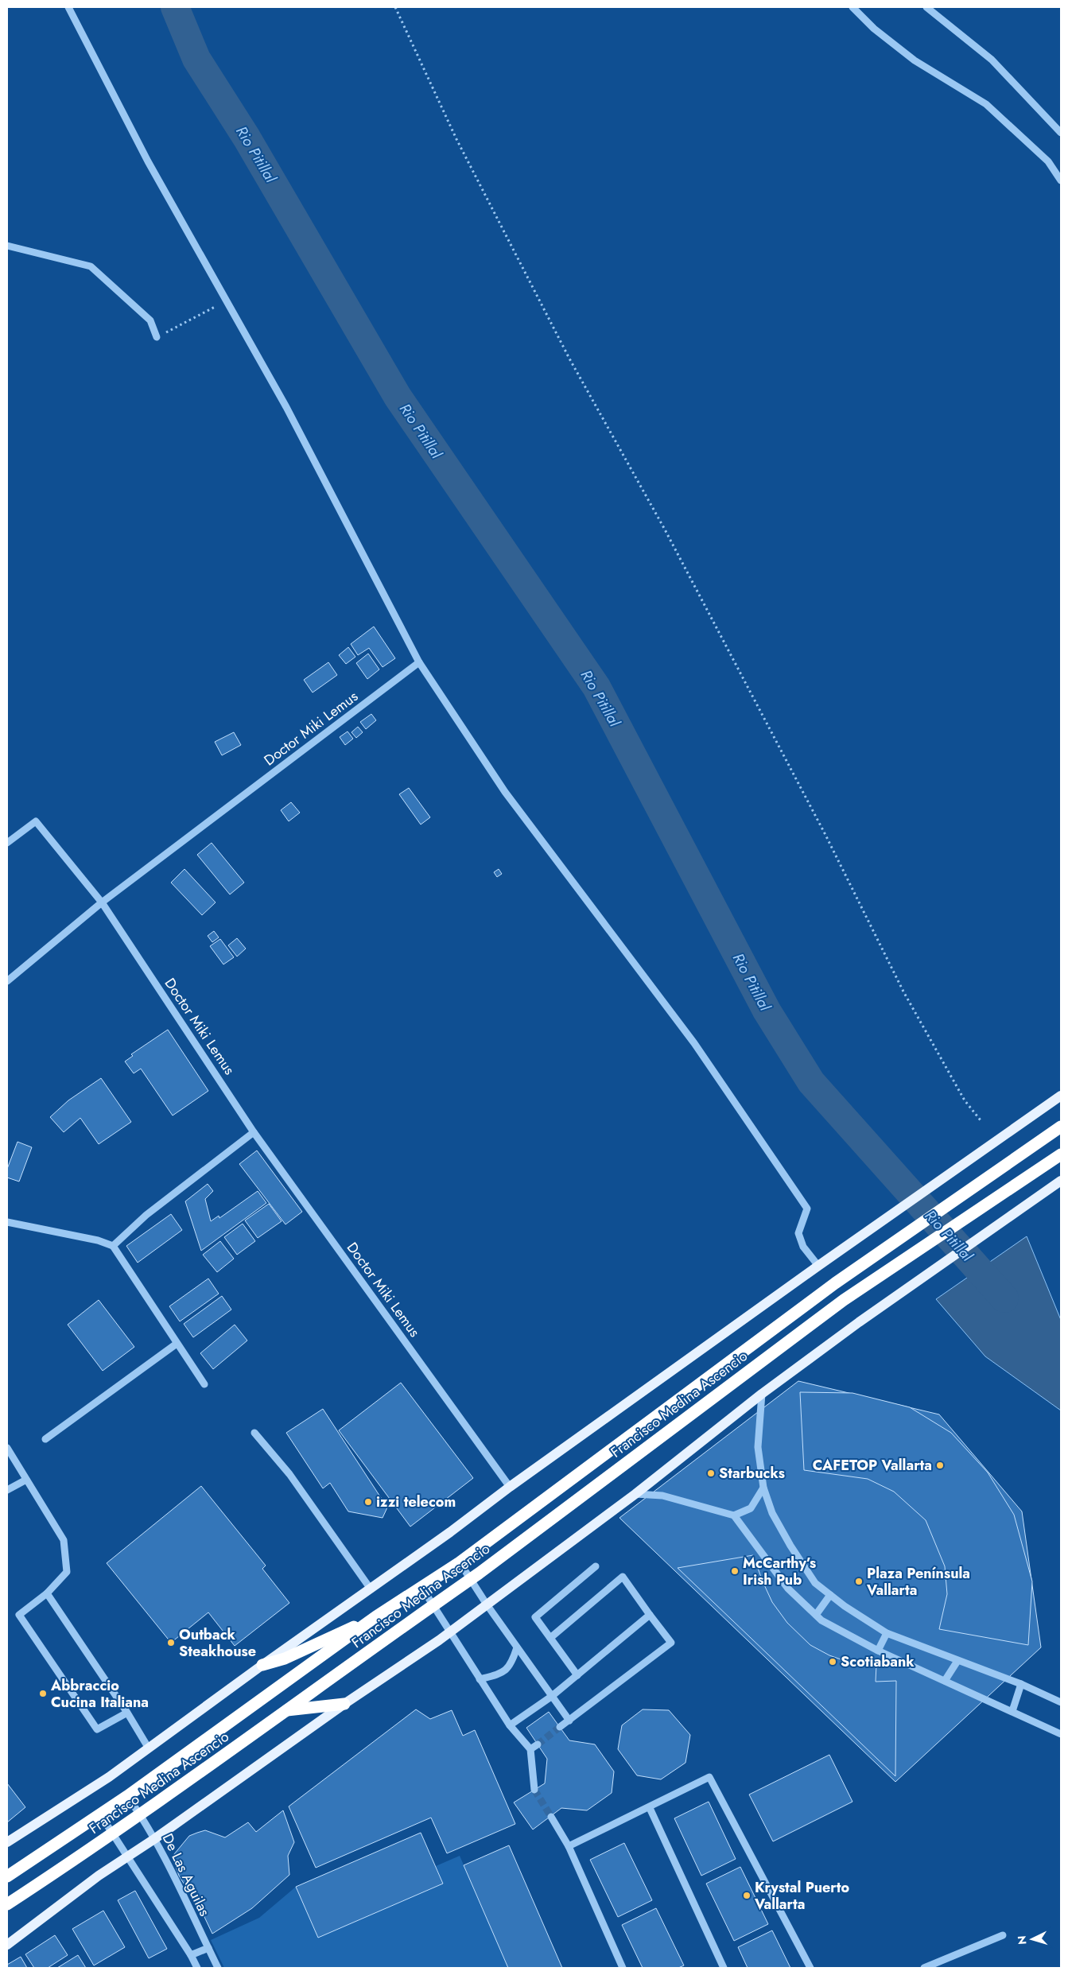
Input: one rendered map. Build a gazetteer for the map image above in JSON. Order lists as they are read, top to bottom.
{
  "streets": {
    "highway": ["Francisco Medina Ascencio"],
    "street": ["Doctor Miki Lemus", "De Las Aguilas"]
  },
  "crossings": [
    ["Francisco Medina Ascencio", "De Las Aguilas"]
  ],
  "water": ["Rio Pitillal"],
  "places": [
    "CAFETOP Vallarta",
    "Starbucks",
    "izzi telecom",
    "McCarthy’s Irish Pub",
    "Plaza Península Vallarta",
    "Outback Steakhouse",
    "Scotiabank",
    "Abbraccio Cucina Italiana",
    "Krystal Puerto Vallarta"
  ],
  "north": "left"
}
